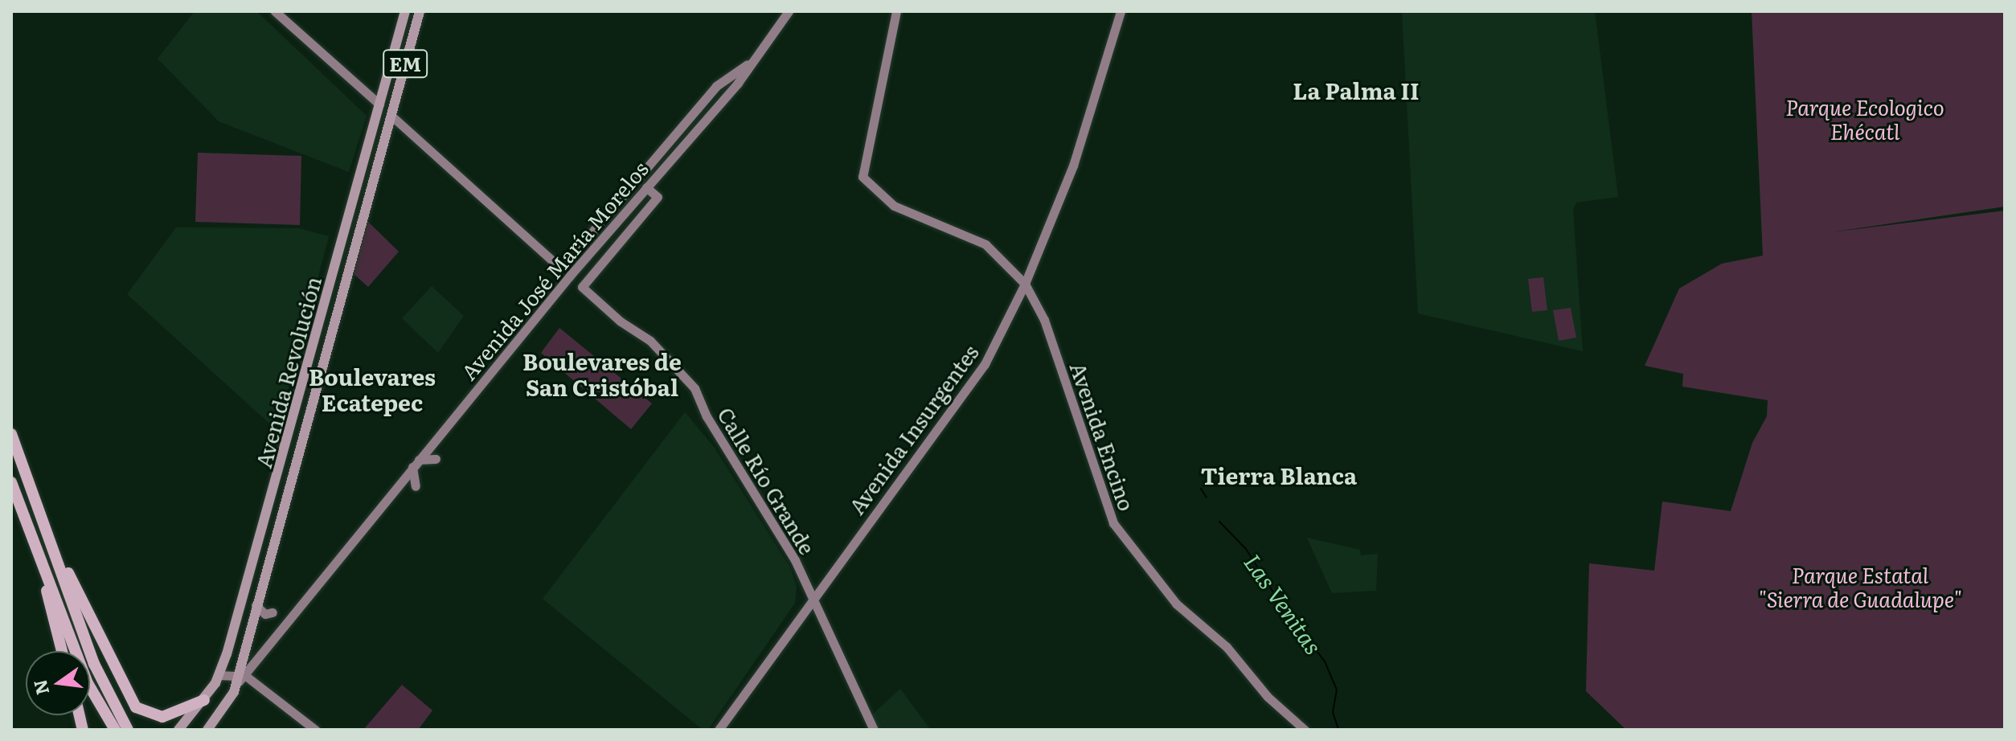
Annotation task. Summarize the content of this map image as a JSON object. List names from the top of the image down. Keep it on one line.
{"streets":{"main road":["EM","Avenida José María Morelos","Avenida Revolución","Avenida Insurgentes","Avenida Encino","Calle Río Grande"]},"crossings":[["Avenida José María Morelos","Avenida Revolución"],["Avenida José María Morelos","Calle Río Grande"],["Avenida Insurgentes","Avenida Encino"],["Avenida Insurgentes","Calle Río Grande"]],"districts":["La Palma II","Boulevares de San Cristóbal","Boulevares Ecatepec","Tierra Blanca"],"water":["Las Venitas"],"parks":["Parque Ecologico Ehécatl","Parque Estatal \"Sierra de Guadalupe\""],"north":"left"}
